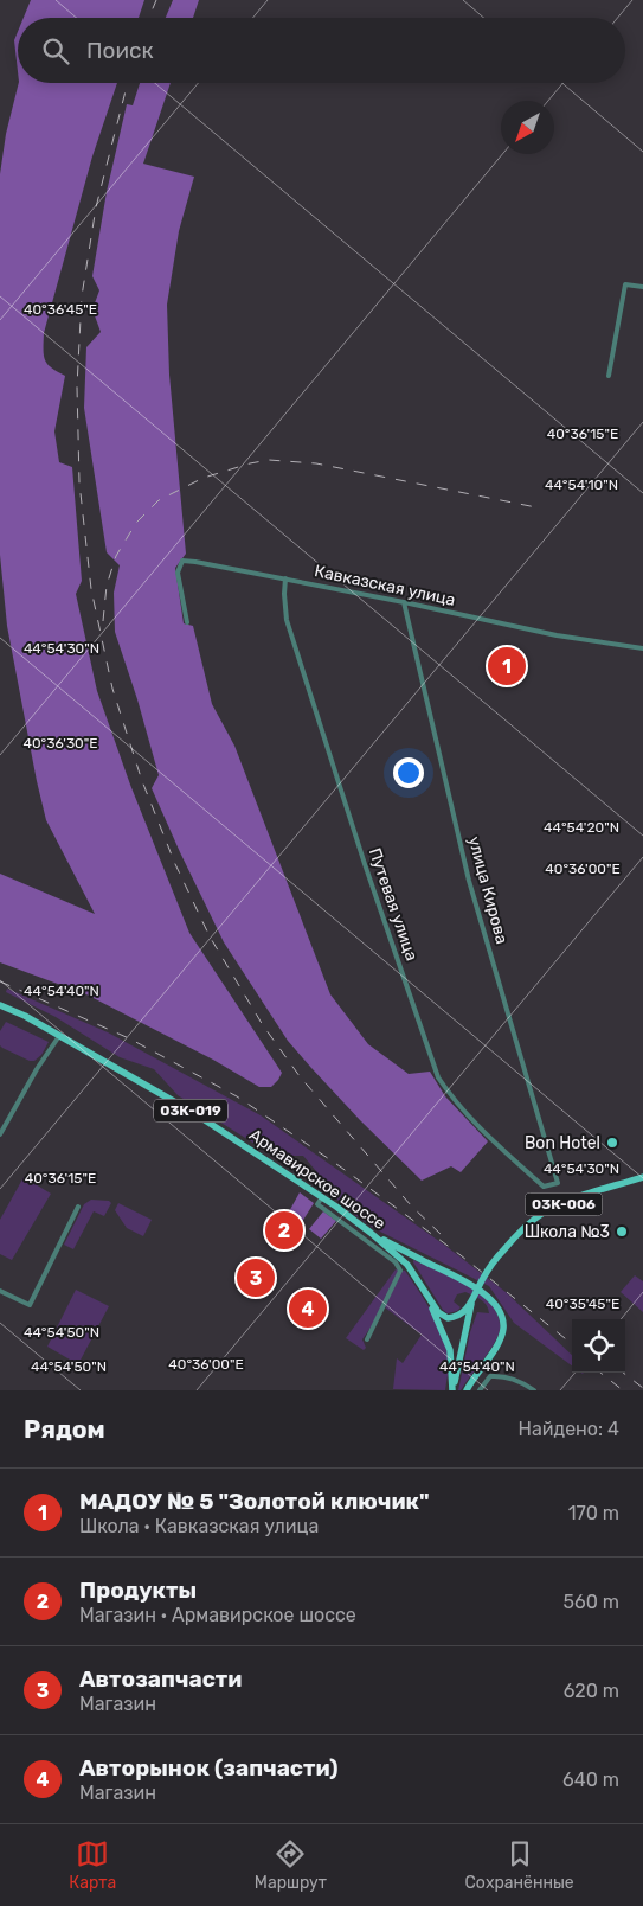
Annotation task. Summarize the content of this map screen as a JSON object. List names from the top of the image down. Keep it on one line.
{"streets":{"main road":["03К-019","Армавирское шоссе","03К-006"],"street":["Кавказская улица","улица Кирова","Путевая улица"]},"crossings":[["Кавказская улица","улица Кирова"],["Кавказская улица","Путевая улица"],["улица Кирова","Путевая улица"],["03К-019","Армавирское шоссе"],["03К-019","03К-006"]],"places":["Bon Hotel","Школа №3"],"north":"bottom left","page":{"search":"Поиск","pins":["1","2","3","4"],"heading":["Рядом","Найдено: 4"],"list":[{"mark":"1","name":"МАДОУ № 5 \"Золотой ключик\"","note":"Школа · Кавказская улица","value":"170 m"},{"mark":"2","name":"Продукты","note":"Магазин · Армавирское шоссе","value":"560 m"},{"mark":"3","name":"Автозапчасти","note":"Магазин","value":"620 m"},{"mark":"4","name":"Авторынок (запчасти)","note":"Магазин","value":"640 m"}],"nav":["Карта","Маршрут","Сохранённые"]},"coordinates":["40°36'45\"E","40°36'15\"E","44°54'10\"N","44°54'30\"N","40°36'30\"E","44°54'20\"N","40°36'00\"E","44°54'40\"N","40°35'45\"E","44°54'50\"N"]}
